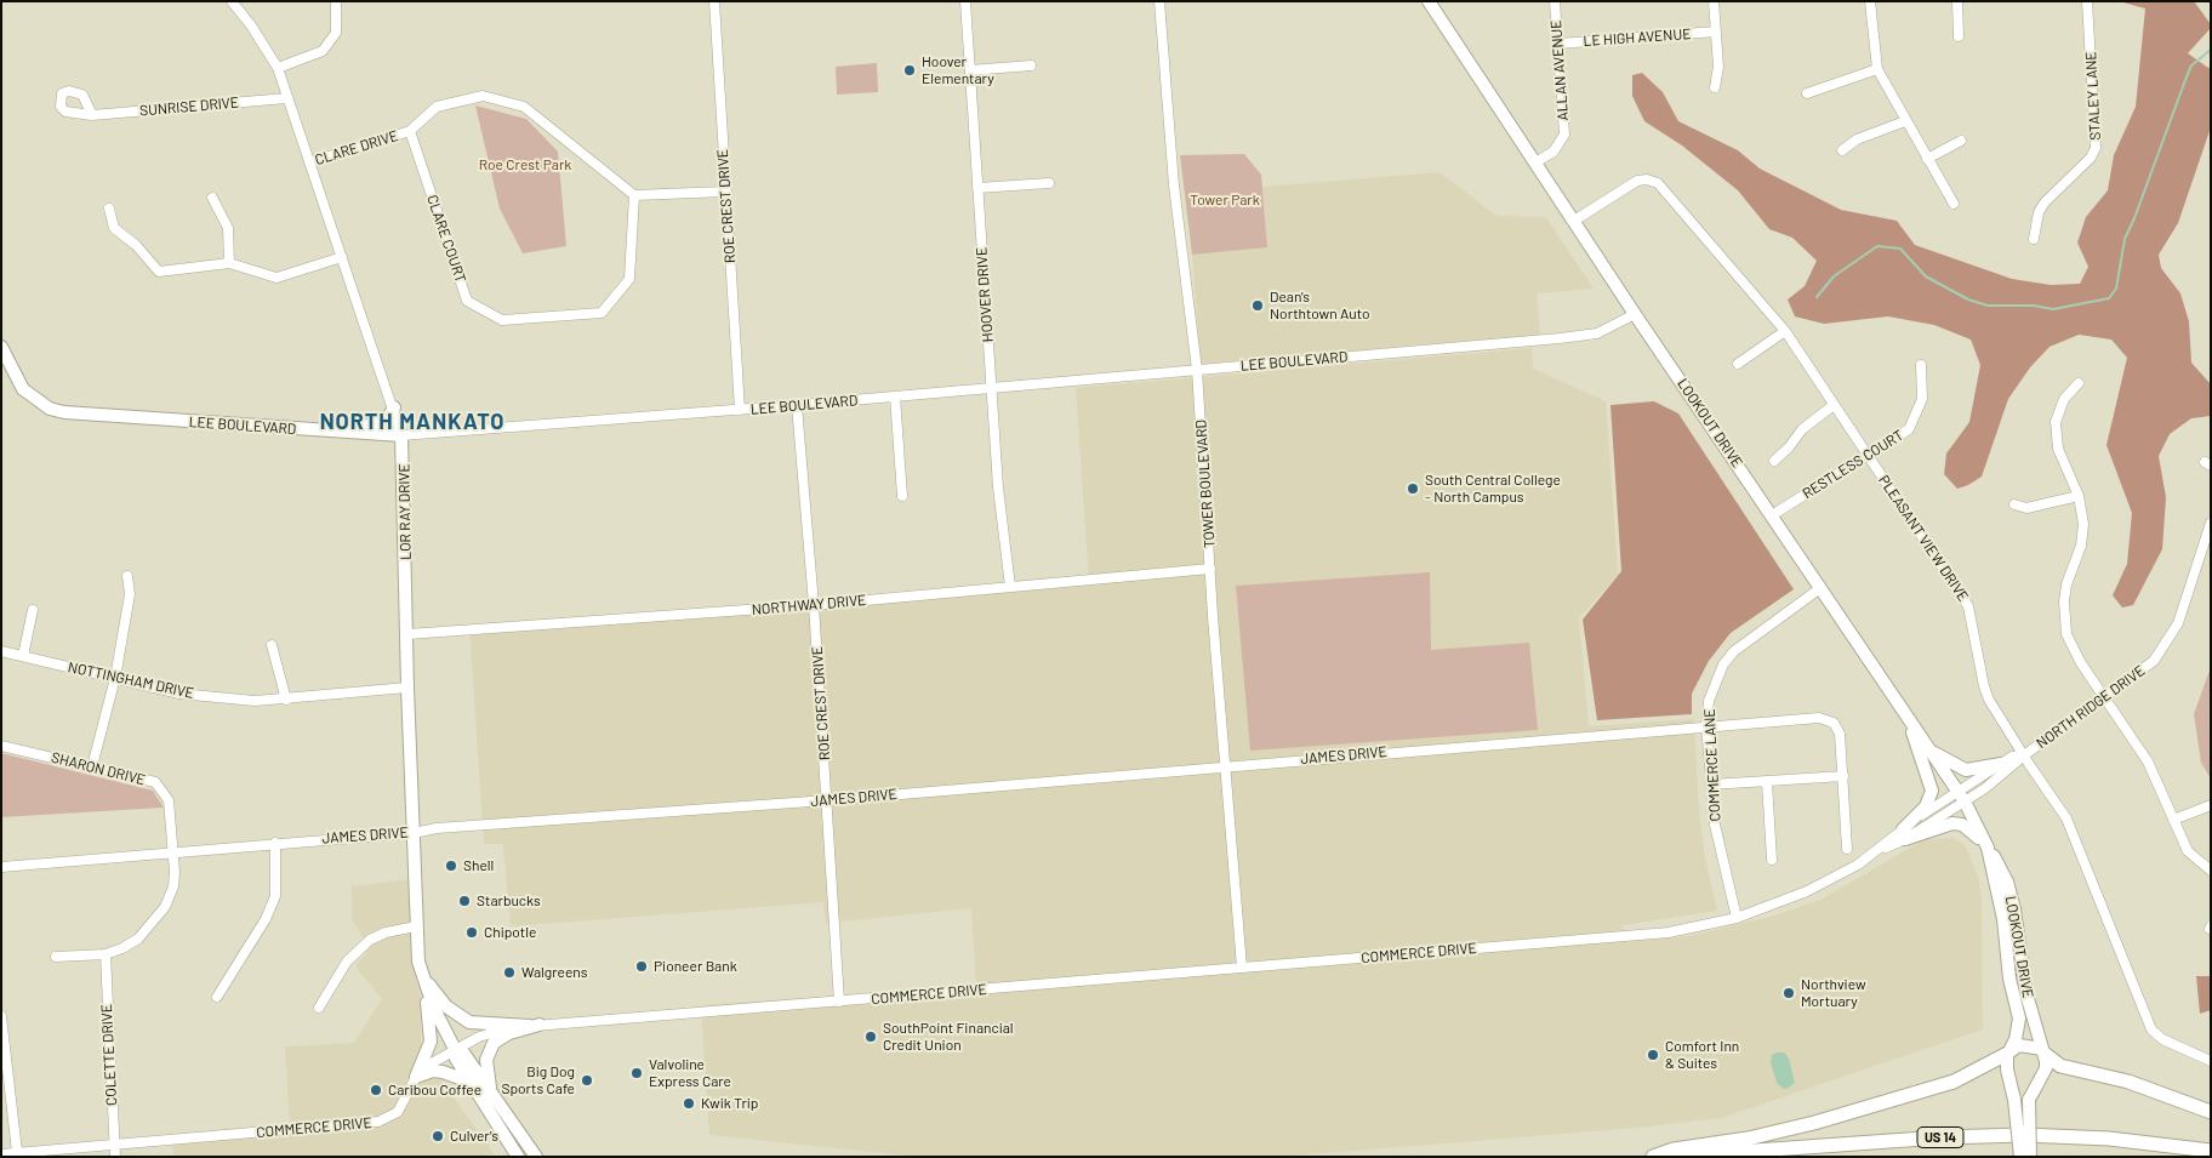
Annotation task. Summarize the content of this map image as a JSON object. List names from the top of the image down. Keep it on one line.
{"streets":{"highway":["US 14"],"main road":["LEE BOULEVARD","LOOKOUT DRIVE","LOR RAY DRIVE"],"street":["LE HIGH AVENUE","ALLAN AVENUE","STALEY LANE","SUNRISE DRIVE","CLARE DRIVE","ROE CREST DRIVE","CLARE COURT","HOOVER DRIVE","RESTLESS COURT","TOWER BOULEVARD","PLEASANT VIEW DRIVE","NORTHWAY DRIVE","NOTTINGHAM DRIVE","NORTH RIDGE DRIVE","JAMES DRIVE","COMMERCE LANE","SHARON DRIVE","COMMERCE DRIVE","COLETTE DRIVE"]},"crossings":[["LE HIGH AVENUE","ALLAN AVENUE"],["ALLAN AVENUE","LOOKOUT DRIVE"],["SUNRISE DRIVE","LOR RAY DRIVE"],["CLARE DRIVE","CLARE COURT"],["CLARE DRIVE","LOR RAY DRIVE"],["ROE CREST DRIVE","LEE BOULEVARD"],["ROE CREST DRIVE","NORTHWAY DRIVE"],["ROE CREST DRIVE","JAMES DRIVE"],["ROE CREST DRIVE","COMMERCE DRIVE"],["HOOVER DRIVE","LEE BOULEVARD"],["HOOVER DRIVE","NORTHWAY DRIVE"],["LEE BOULEVARD","LOOKOUT DRIVE"],["LEE BOULEVARD","TOWER BOULEVARD"],["LEE BOULEVARD","LOR RAY DRIVE"],["LOOKOUT DRIVE","RESTLESS COURT"],["LOOKOUT DRIVE","PLEASANT VIEW DRIVE"],["LOOKOUT DRIVE","NORTH RIDGE DRIVE"],["LOOKOUT DRIVE","COMMERCE LANE"],["LOOKOUT DRIVE","COMMERCE DRIVE"],["RESTLESS COURT","PLEASANT VIEW DRIVE"],["TOWER BOULEVARD","NORTHWAY DRIVE"],["TOWER BOULEVARD","JAMES DRIVE"],["TOWER BOULEVARD","COMMERCE DRIVE"],["LOR RAY DRIVE","NORTHWAY DRIVE"],["LOR RAY DRIVE","NOTTINGHAM DRIVE"],["LOR RAY DRIVE","JAMES DRIVE"],["LOR RAY DRIVE","COMMERCE DRIVE"],["PLEASANT VIEW DRIVE","NORTH RIDGE DRIVE"],["NORTH RIDGE DRIVE","COMMERCE DRIVE"],["JAMES DRIVE","COMMERCE LANE"],["JAMES DRIVE","SHARON DRIVE"],["COMMERCE LANE","COMMERCE DRIVE"],["SHARON DRIVE","COLETTE DRIVE"],["COMMERCE DRIVE","COLETTE DRIVE"]],"districts":["NORTH MANKATO"],"parks":["Roe Crest Park","Tower Park"],"places":["Hoover Elementary","Dean's Northtown Auto","South Central College - North Campus","Shell","Starbucks","Chipotle","Pioneer Bank","Walgreens","Northview Mortuary","SouthPoint Financial Credit Union","Comfort Inn & Suites","Valvoline Express Care","Big Dog Sports Cafe","Caribou Coffee","Kwik Trip","Culver's"]}
